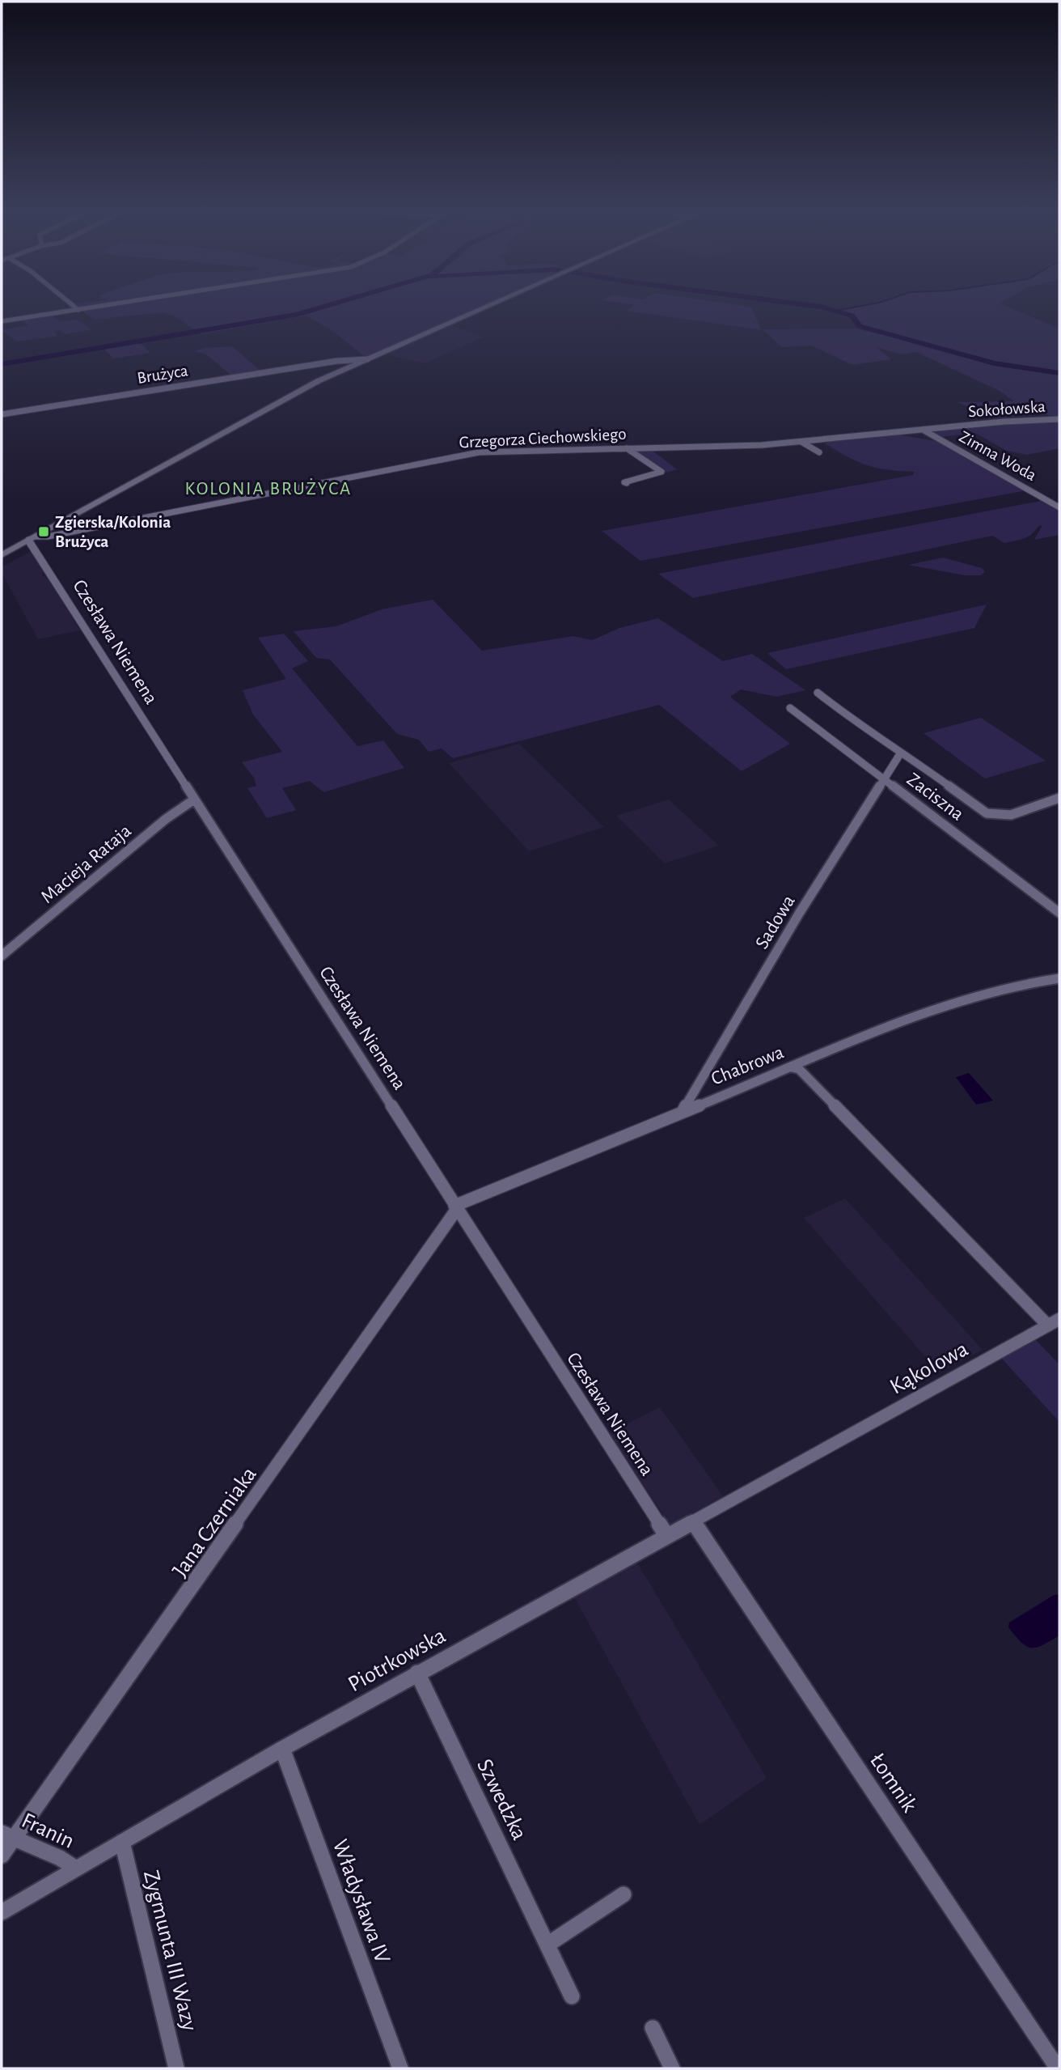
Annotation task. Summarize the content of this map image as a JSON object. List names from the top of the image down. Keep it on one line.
{"streets":{"street":["Brużyca","Sokołowska","Grzegorza Ciechowskiego","Zimna Woda","Czesława Niemena","Zaciszna","Macieja Rataja","Sadowa","Chabrowa","Kąkolowa","Jana Czerniaka","Piotrkowska","Łomnik","Szwedzka","Franin","Władysława IV","Zygmunta III Wazy"]},"crossings":[["Sokołowska","Grzegorza Ciechowskiego"],["Sokołowska","Zimna Woda"],["Grzegorza Ciechowskiego","Zimna Woda"],["Grzegorza Ciechowskiego","Czesława Niemena"],["Czesława Niemena","Macieja Rataja"],["Czesława Niemena","Chabrowa"],["Czesława Niemena","Jana Czerniaka"],["Czesława Niemena","Piotrkowska"],["Zaciszna","Sadowa"],["Sadowa","Chabrowa"],["Chabrowa","Jana Czerniaka"],["Kąkolowa","Piotrkowska"],["Jana Czerniaka","Franin"],["Piotrkowska","Łomnik"],["Piotrkowska","Szwedzka"],["Piotrkowska","Franin"],["Piotrkowska","Władysława IV"],["Piotrkowska","Zygmunta III Wazy"]],"districts":["KOLONIA BRUŻYCA"],"places":{"transit":["Zgierska/Kolonia Brużyca"]}}
